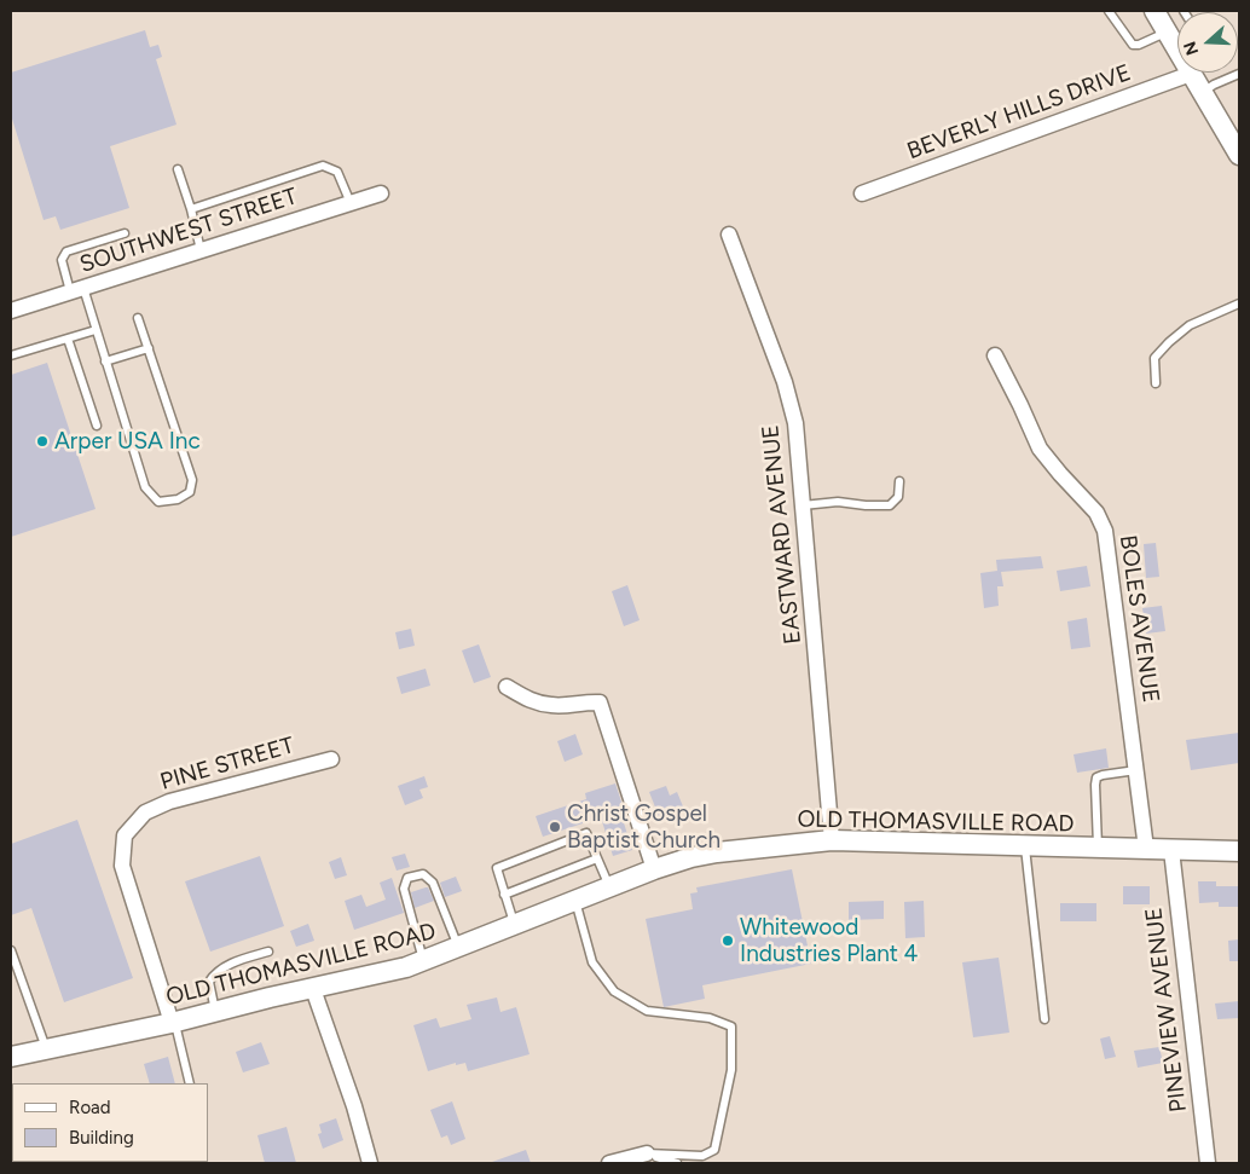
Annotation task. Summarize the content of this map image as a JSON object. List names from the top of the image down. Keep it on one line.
{"streets":{"street":["BEVERLY HILLS DRIVE","SOUTHWEST STREET","EASTWARD AVENUE","BOLES AVENUE","PINE STREET","OLD THOMASVILLE ROAD","PINEVIEW AVENUE"]},"crossings":[["EASTWARD AVENUE","OLD THOMASVILLE ROAD"],["BOLES AVENUE","OLD THOMASVILLE ROAD"],["PINE STREET","OLD THOMASVILLE ROAD"],["OLD THOMASVILLE ROAD","PINEVIEW AVENUE"]],"places":["Arper USA Inc","Christ Gospel Baptist Church","Whitewood Industries Plant 4"],"legend":["Road","Building"],"north":"left"}
